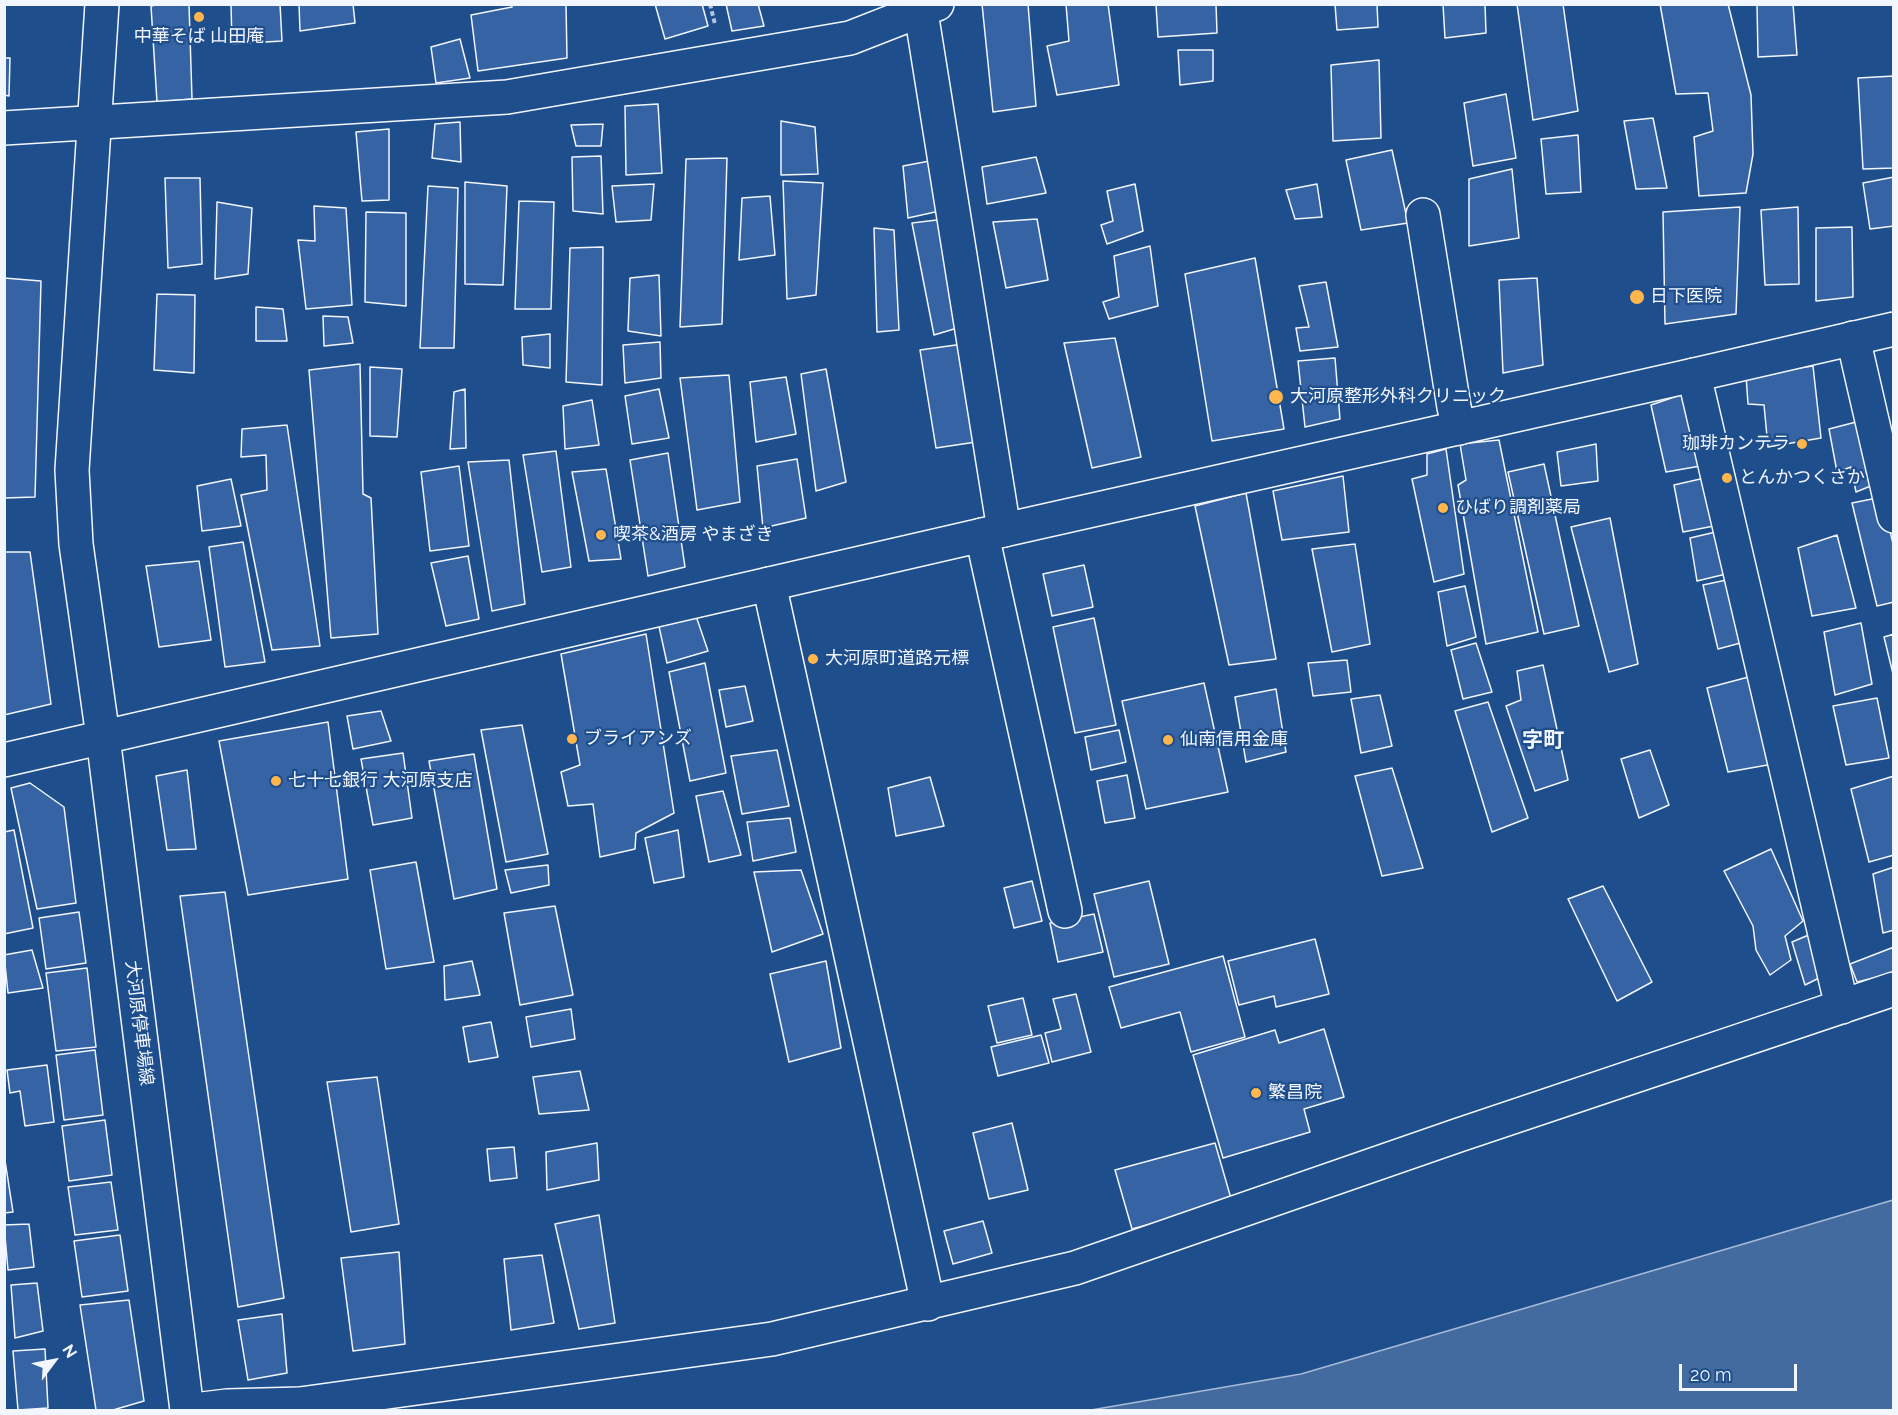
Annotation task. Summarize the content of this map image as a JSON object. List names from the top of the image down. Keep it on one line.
{"streets":{"street":["大河原停車場線"]},"districts":["字町"],"places":["中華そば 山田庵","日下医院","大河原整形外科クリニック","珈琲カンテラ","とんかつくさか","ひばり調剤薬局","喫茶&酒房 やまざき","大河原町道路元標","ブライアンズ","仙南信用金庫","七十七銀行 大河原支店","繁昌院"],"scale_bar":"20 m","north":"top right"}
